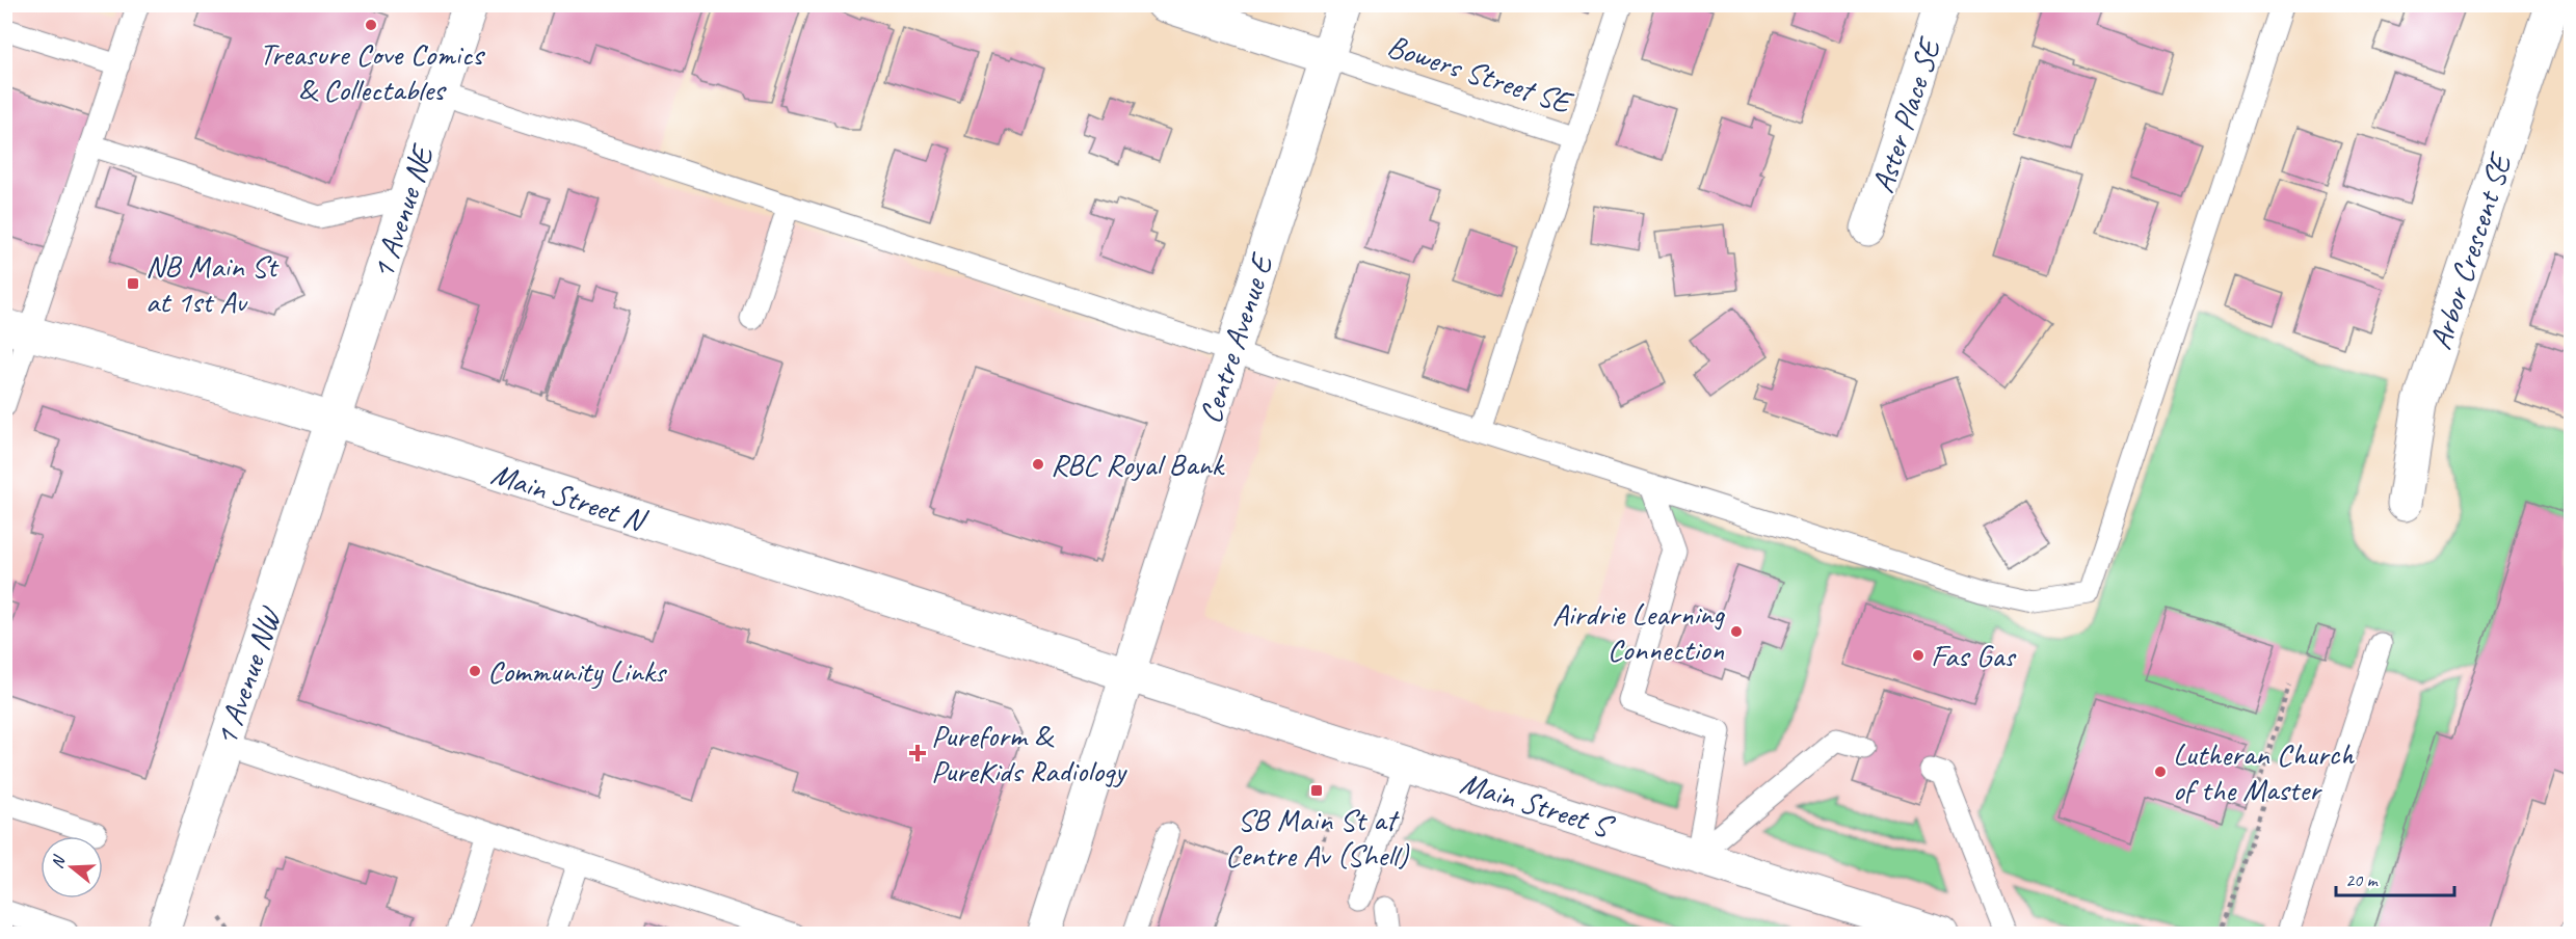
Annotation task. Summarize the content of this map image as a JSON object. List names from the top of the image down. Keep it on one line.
{"streets":{"street":["Aster Place SE","1 Avenue NE","Arbor Crescent SE","Centre Avenue E","Main Street N","1 Avenue NW","Main Street S"],"lane":["Bowers Street SE"]},"crossings":[["Bowers Street SE","Centre Avenue E"],["1 Avenue NE","Main Street N"],["1 Avenue NE","1 Avenue NW"],["Centre Avenue E","Main Street N"],["Centre Avenue E","Main Street S"],["Main Street N","1 Avenue NW"],["Main Street N","Main Street S"]],"places":{"other":["Treasure Cove Comics & Collectables","RBC Royal Bank","Airdrie Learning Connection","Fas Gas","Community Links","Lutheran Church of the Master"],"transit":["NB Main St at 1st Av","SB Main St at Centre Av (Shell)"],"health":["Pureform & PureKids Radiology"]},"scale_bar":"20 m","north":"left"}
